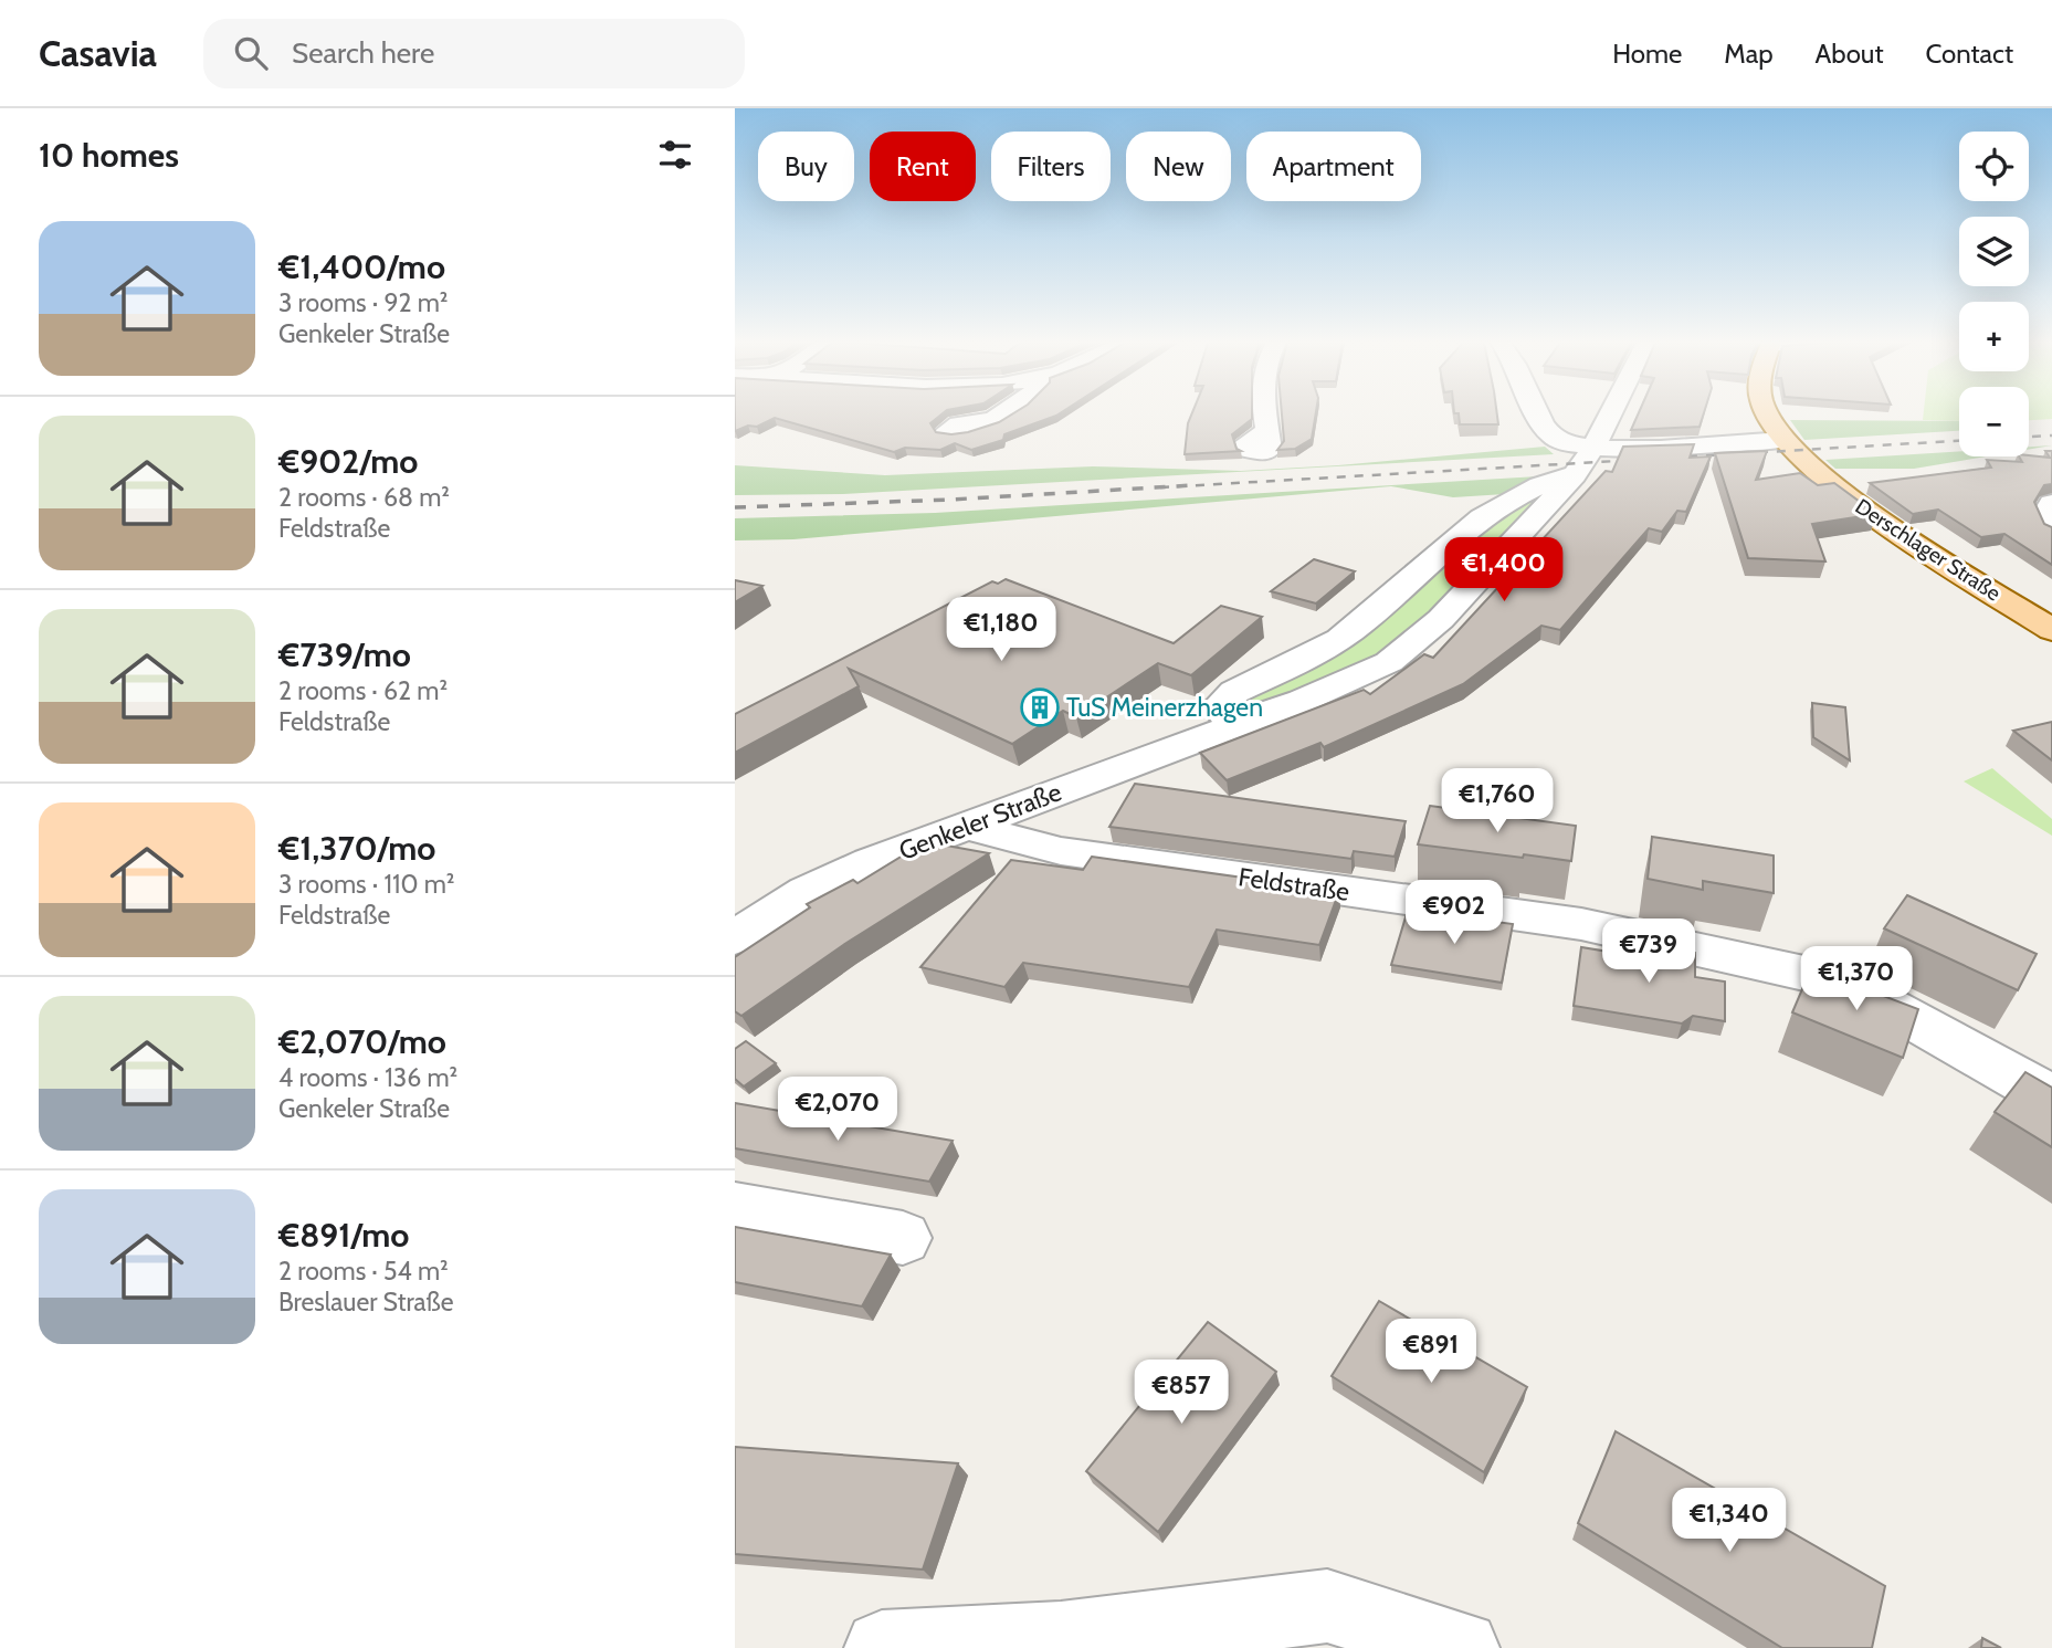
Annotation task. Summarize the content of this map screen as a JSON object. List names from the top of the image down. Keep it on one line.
{"streets":{"main road":["Derschlager Straße"],"street":["Genkeler Straße","Feldstraße"]},"crossings":[["Genkeler Straße","Feldstraße"]],"places":{"building":["TuS Meinerzhagen"]},"page":{"header":"Casavia","search":"Search here","nav":["Home","Map","About","Contact"],"heading":"10 homes","map_buttons":["+","−"],"chip":["Buy","Rent","Filters","New","Apartment"],"list":[{"name":"€1,400/mo","note":"3 rooms · 92 m² · Genkeler Straße"},{"name":"€902/mo","note":"2 rooms · 68 m² · Feldstraße"},{"name":"€739/mo","note":"2 rooms · 62 m² · Feldstraße"},{"name":"€1,370/mo","note":"3 rooms · 110 m² · Feldstraße"},{"name":"€2,070/mo","note":"4 rooms · 136 m² · Genkeler Straße"},{"name":"€891/mo","note":"2 rooms · 54 m² · Breslauer Straße"}],"price":["€1,400","€1,180","€1,760","€902","€739","€1,370","€2,070","€891","€857","€1,340"]}}
